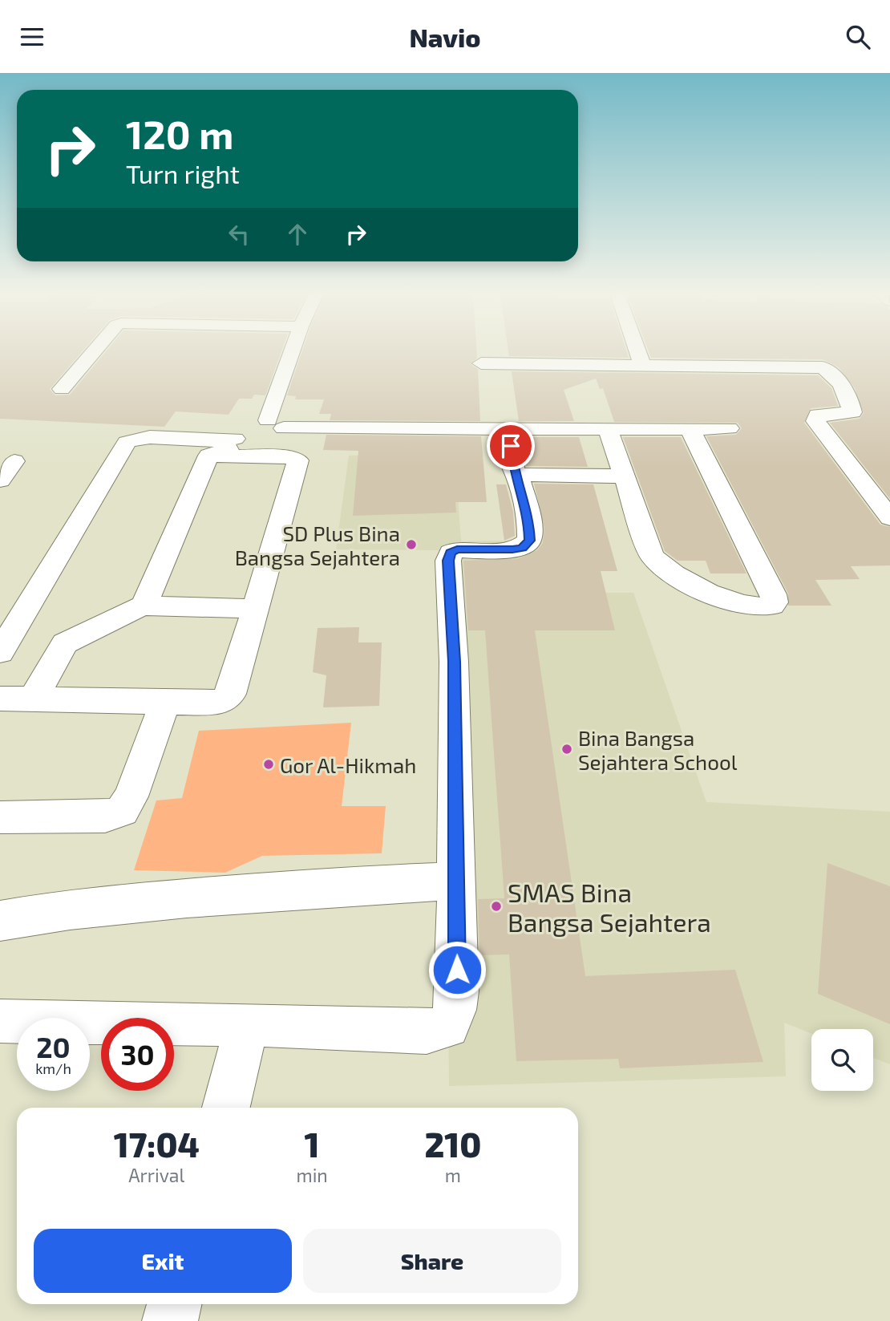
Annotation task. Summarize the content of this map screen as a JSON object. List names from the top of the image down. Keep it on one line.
{"places":["SD Plus Bina Bangsa Sejahtera","Bina Bangsa Sejahtera School","Gor Al-Hikmah","SMAS Bina Bangsa Sejahtera"],"page":{"header":"Navio","turn":["120 m","Turn right"],"speed":"20 km/h","limit":"30","eta":["17:04","Arrival","1","min","210","m"],"buttons":["Exit","Share"]}}
